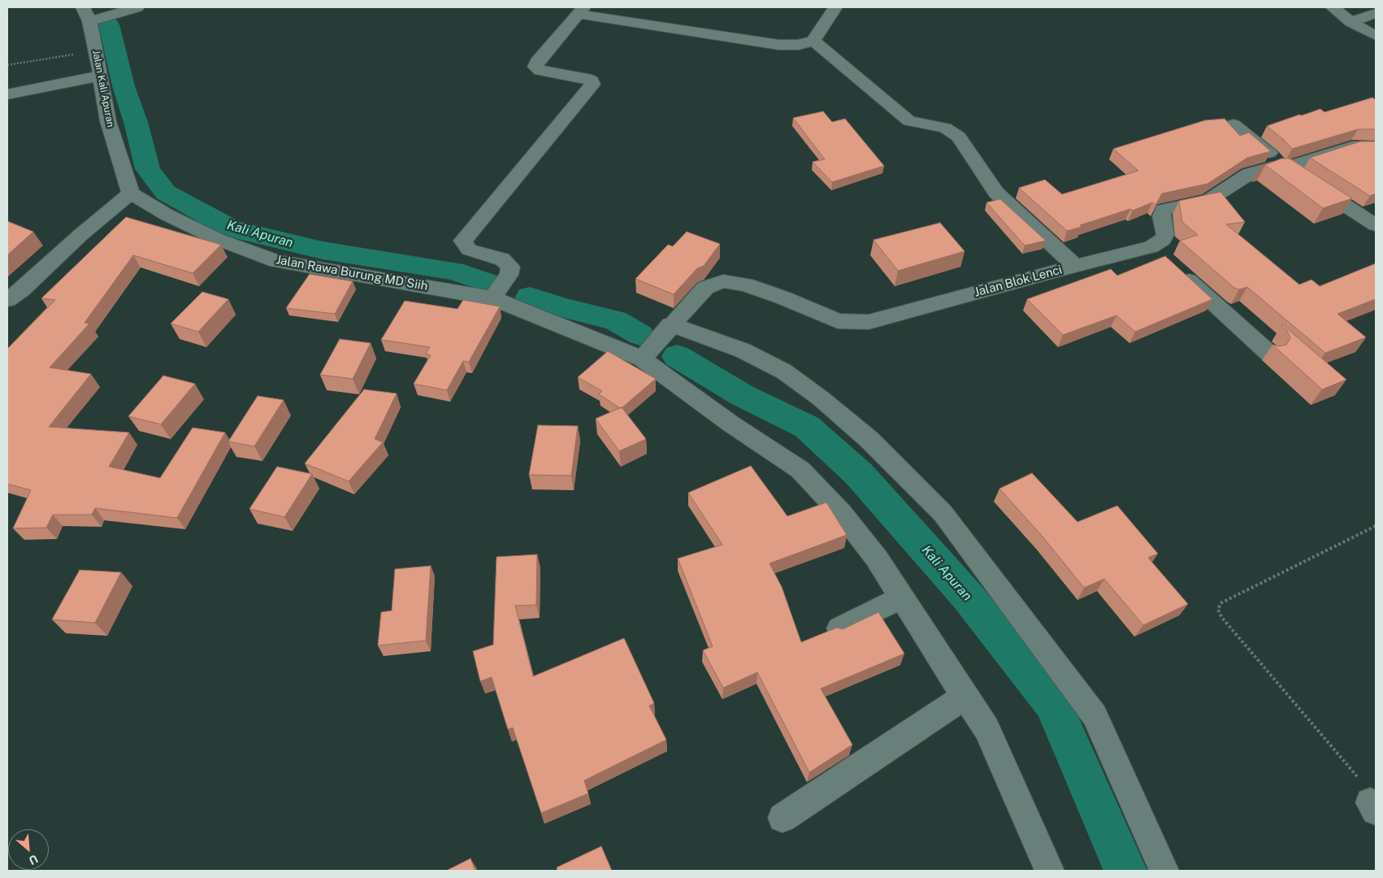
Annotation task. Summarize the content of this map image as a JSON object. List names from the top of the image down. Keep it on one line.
{"streets":{"street":["Jalan Kali Apuran","Jalan Rawa Burung MD Siih","Jalan Blok Lenci"]},"crossings":[["Jalan Kali Apuran","Jalan Rawa Burung MD Siih"],["Jalan Rawa Burung MD Siih","Jalan Blok Lenci"]],"water":["Kali Apuran"],"north":"bottom right"}
